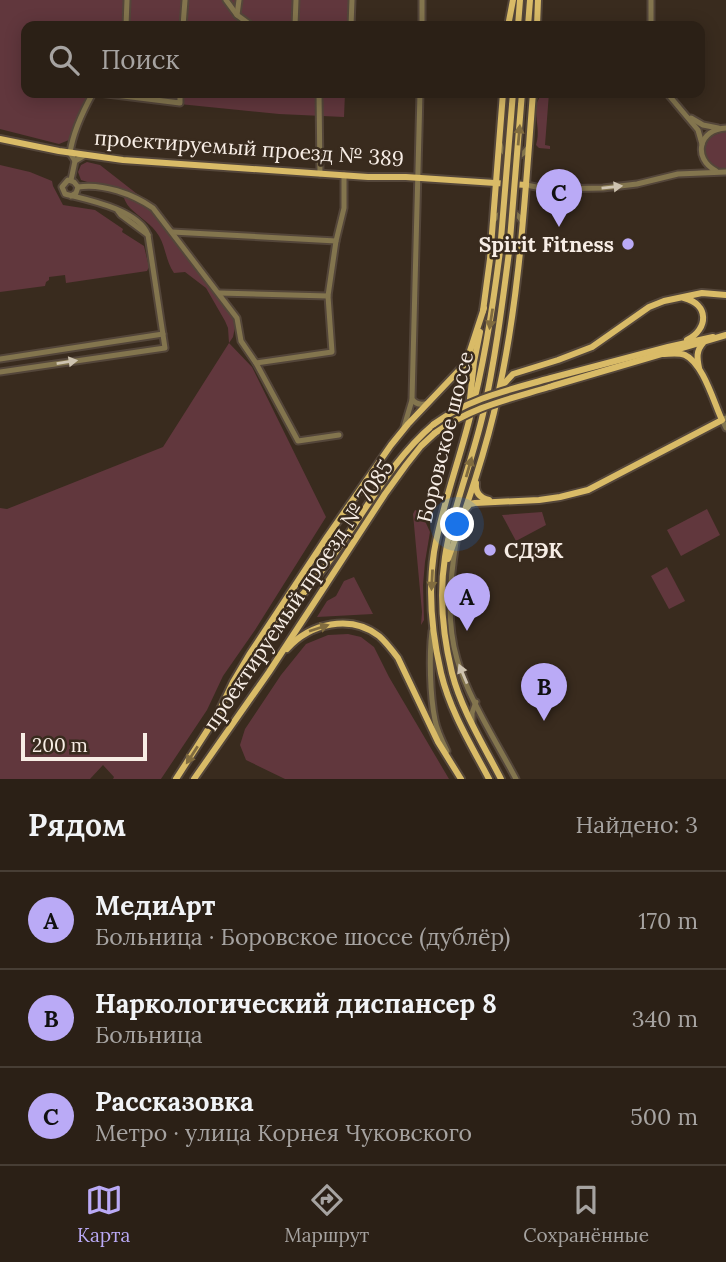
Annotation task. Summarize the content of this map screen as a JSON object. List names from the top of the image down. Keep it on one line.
{"streets":{"main road":["проектируемый проезд № 389","Боровское шоссе","проектируемый проезд № 7085"]},"places":["Spirit Fitness","СДЭК"],"scale_bar":"200 m","page":{"search":"Поиск","pins":["C","A","B"],"scale":"200 m","heading":["Рядом","Найдено: 3"],"list":[{"mark":"A","name":"МедиАрт","note":"Больница · Боровское шоссе (дублёр)","value":"170 m"},{"mark":"B","name":"Наркологический диспансер 8","note":"Больница","value":"340 m"},{"mark":"C","name":"Рассказовка","note":"Метро · улица Корнея Чуковского","value":"500 m"}],"nav":["Карта","Маршрут","Сохранённые"]}}
